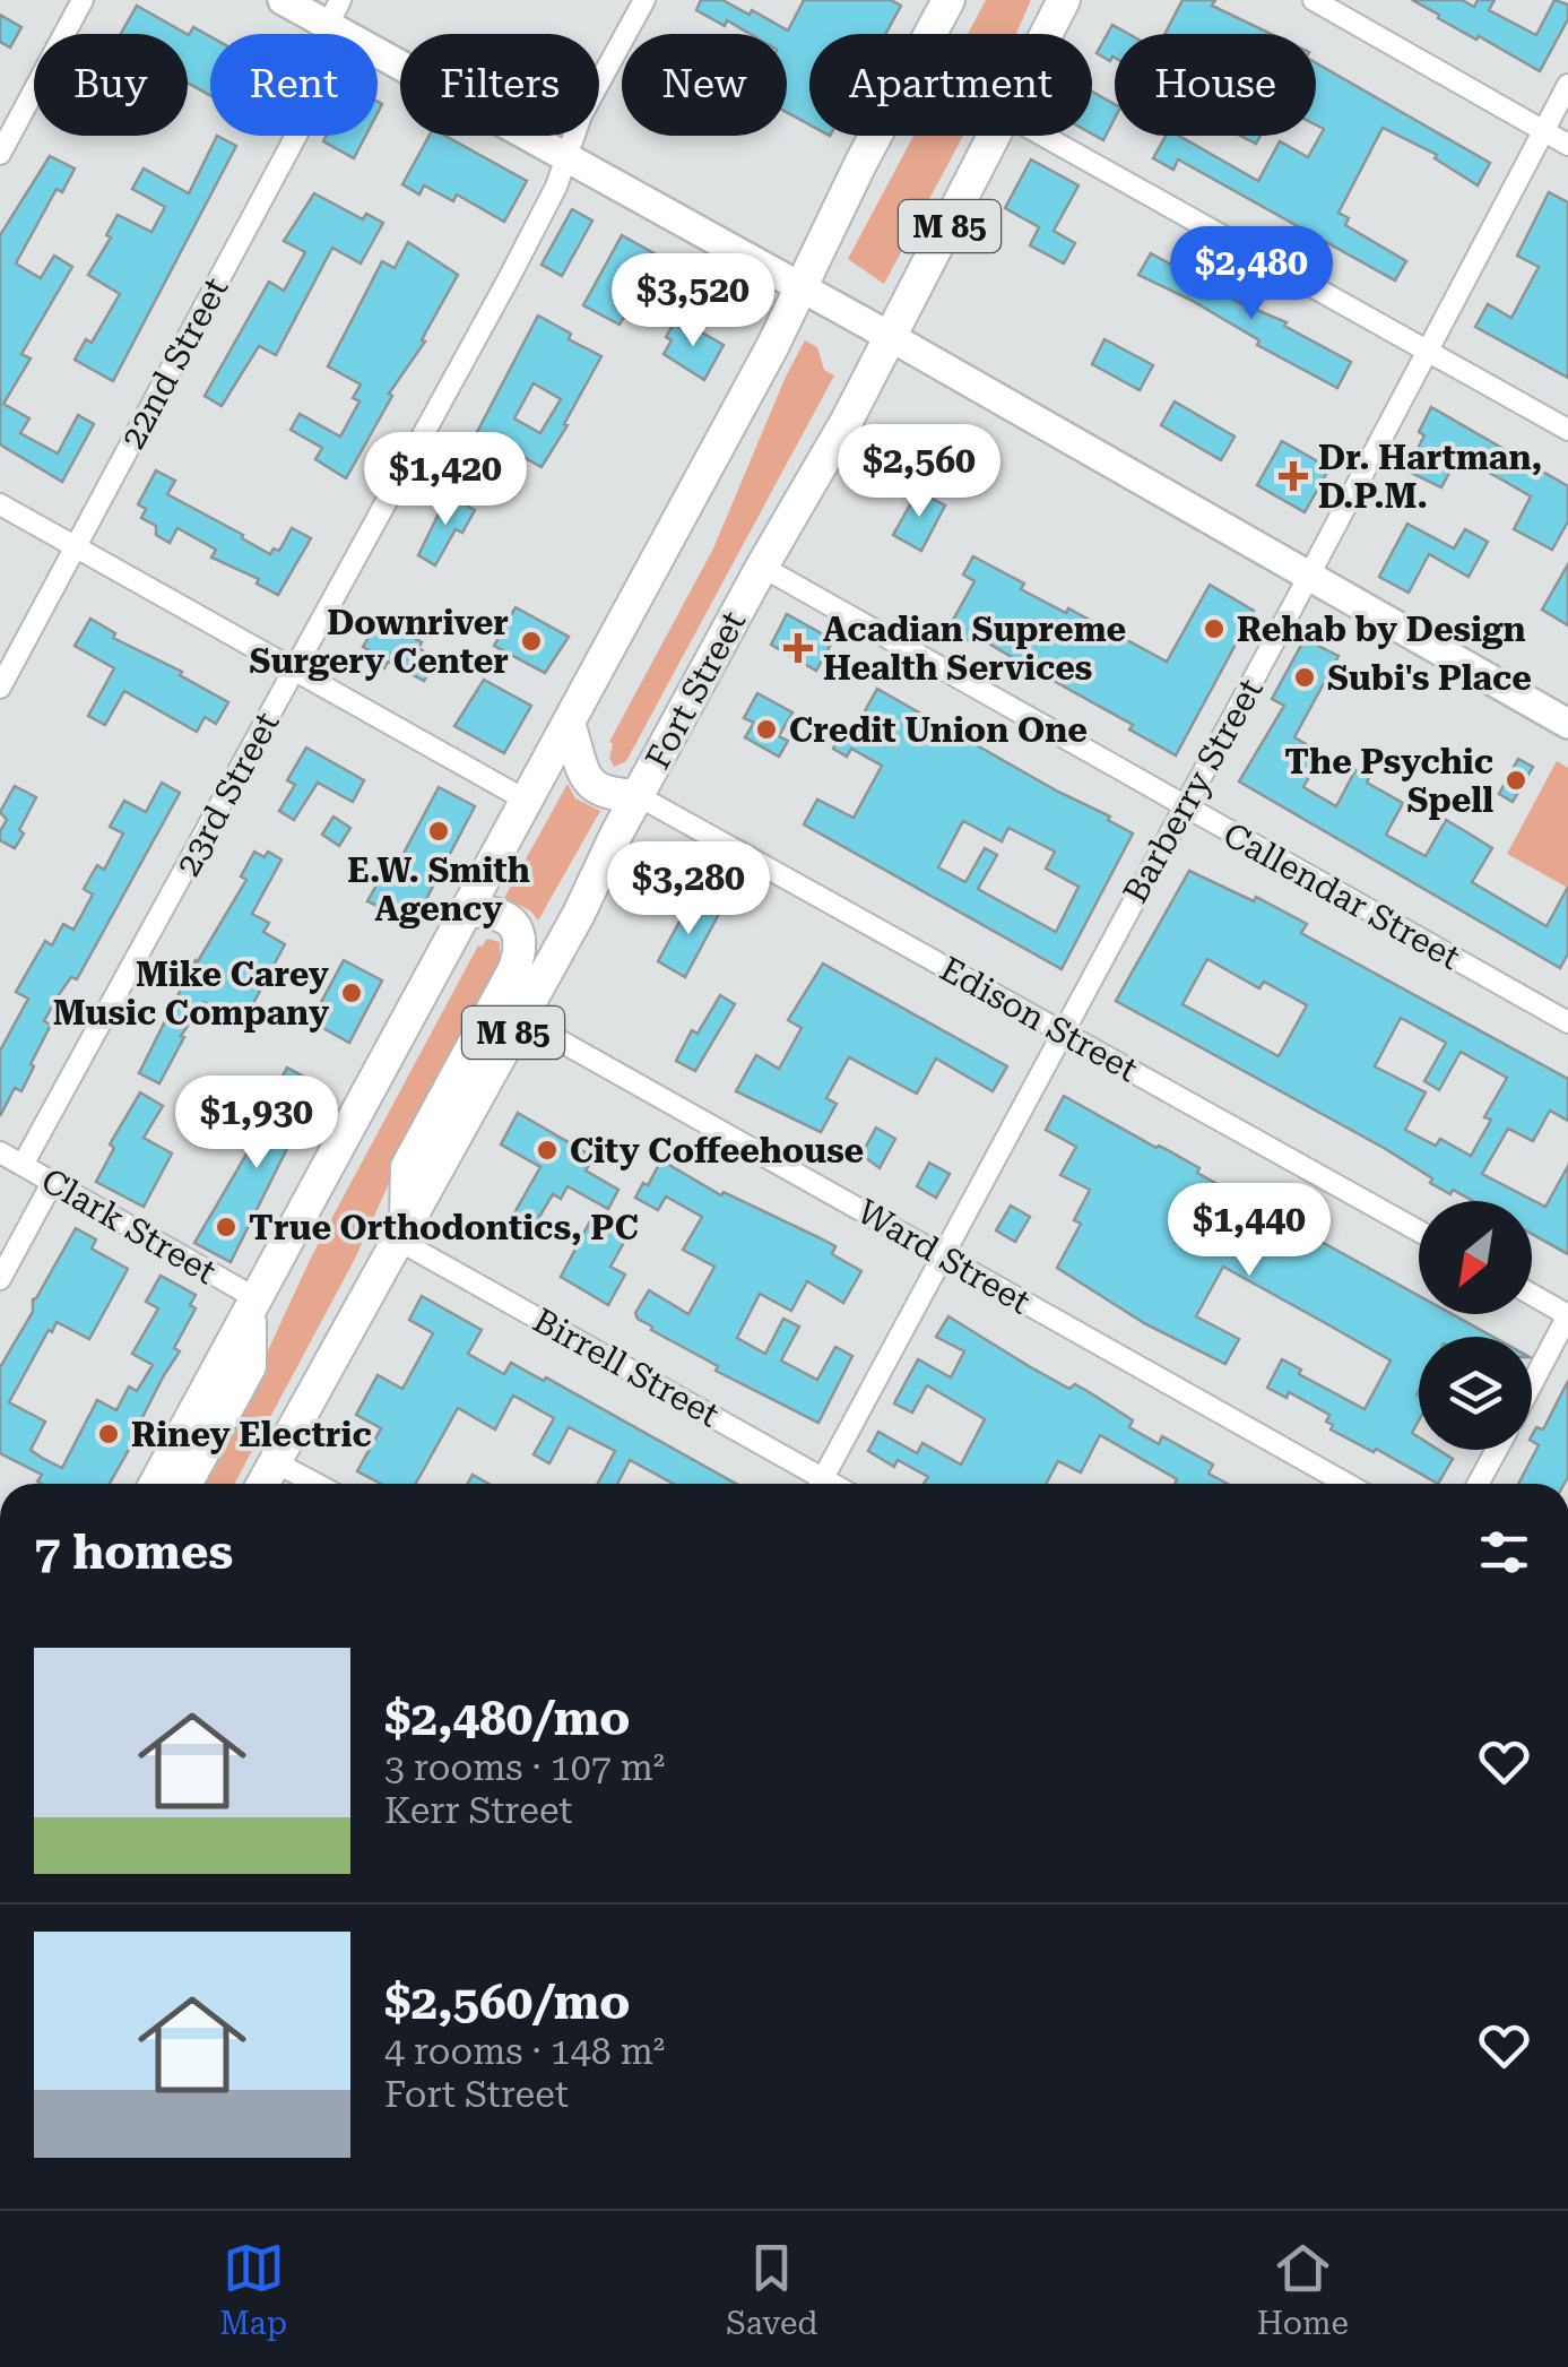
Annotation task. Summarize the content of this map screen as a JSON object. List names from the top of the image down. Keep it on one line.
{"streets":{"main road":["M 85","Fort Street"],"street":["22nd Street","Barberry Street","23rd Street","Callendar Street","Edison Street","Clark Street","Ward Street","Birrell Street"]},"crossings":[["M 85","Clark Street"],["Fort Street","Callendar Street"],["Fort Street","Edison Street"],["Fort Street","Ward Street"],["Fort Street","Birrell Street"],["Barberry Street","Callendar Street"],["Barberry Street","Edison Street"],["Barberry Street","Ward Street"],["23rd Street","Clark Street"]],"places":{"health":["Dr. Hartman, D.P.M.","Acadian Supreme Health Services"],"other":["Rehab by Design","Downriver Surgery Center","Subi's Place","Credit Union One","The Psychic Spell","E.W. Smith Agency","Mike Carey Music Company","City Coffeehouse","True Orthodontics, PC","Riney Electric"]},"north":"bottom left","page":{"chip":["Buy","Rent","Filters","New","Apartment","House"],"price":["$2,480","$3,520","$2,560","$1,420","$3,280","$1,930","$1,440"],"heading":"7 homes","list":[{"name":"$2,480/mo","note":"3 rooms · 107 m² · Kerr Street"},{"name":"$2,560/mo","note":"4 rooms · 148 m² · Fort Street"}],"tabs":["Map","Saved","Home"]}}
